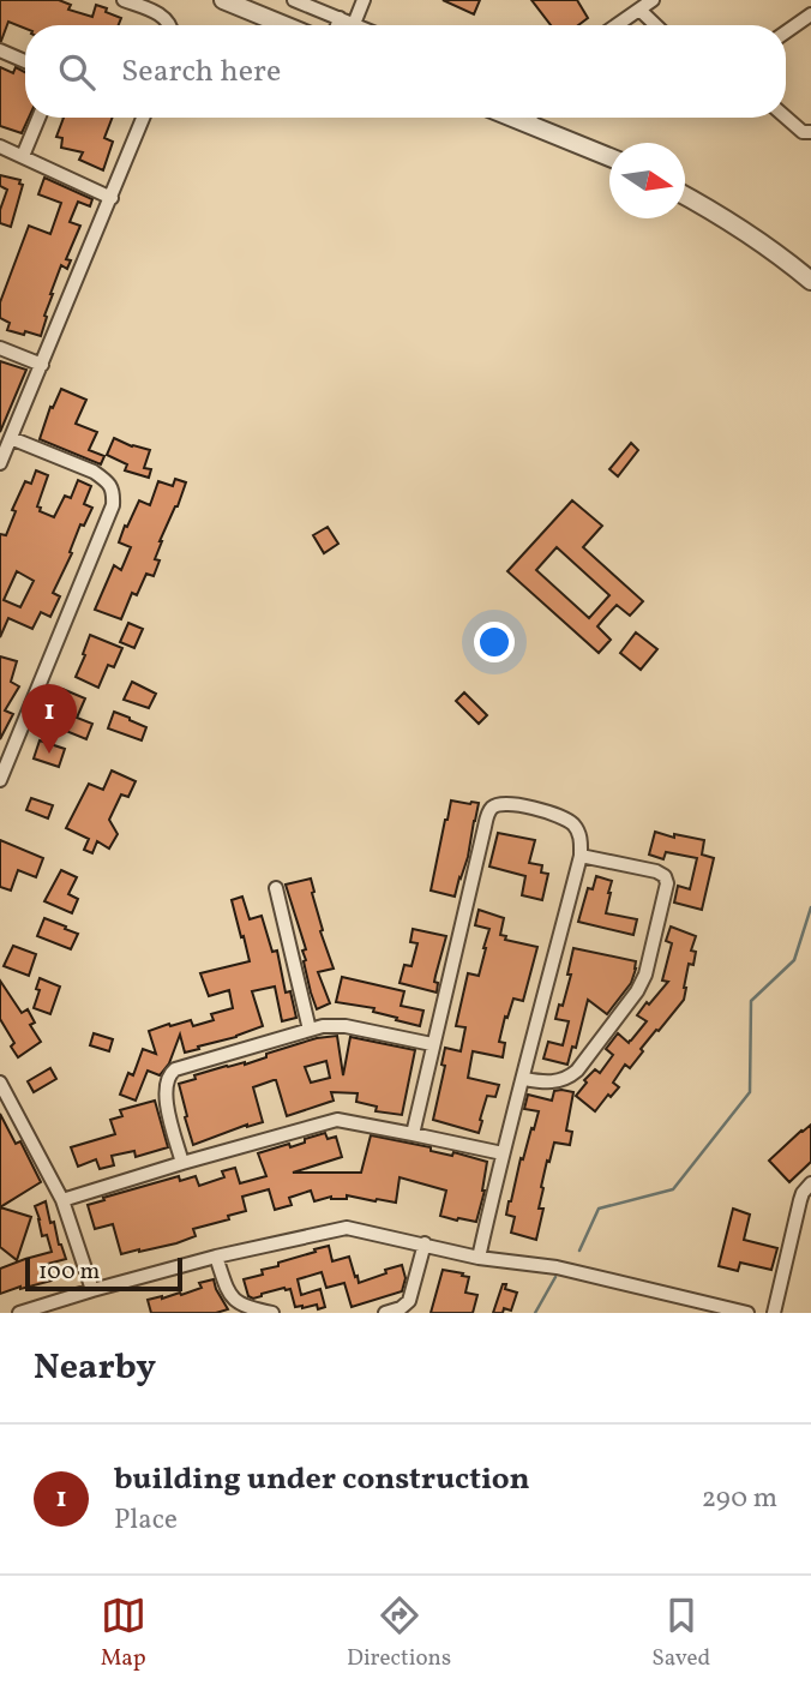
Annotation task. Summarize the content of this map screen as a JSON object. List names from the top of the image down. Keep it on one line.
{"scale_bar":"100 m","north":"right","page":{"search":"Search here","pins":"1","scale":"100 m","heading":"Nearby","list":[{"mark":"1","name":"building under construction","note":"Place","value":"290 m"}],"nav":["Map","Directions","Saved"]}}
